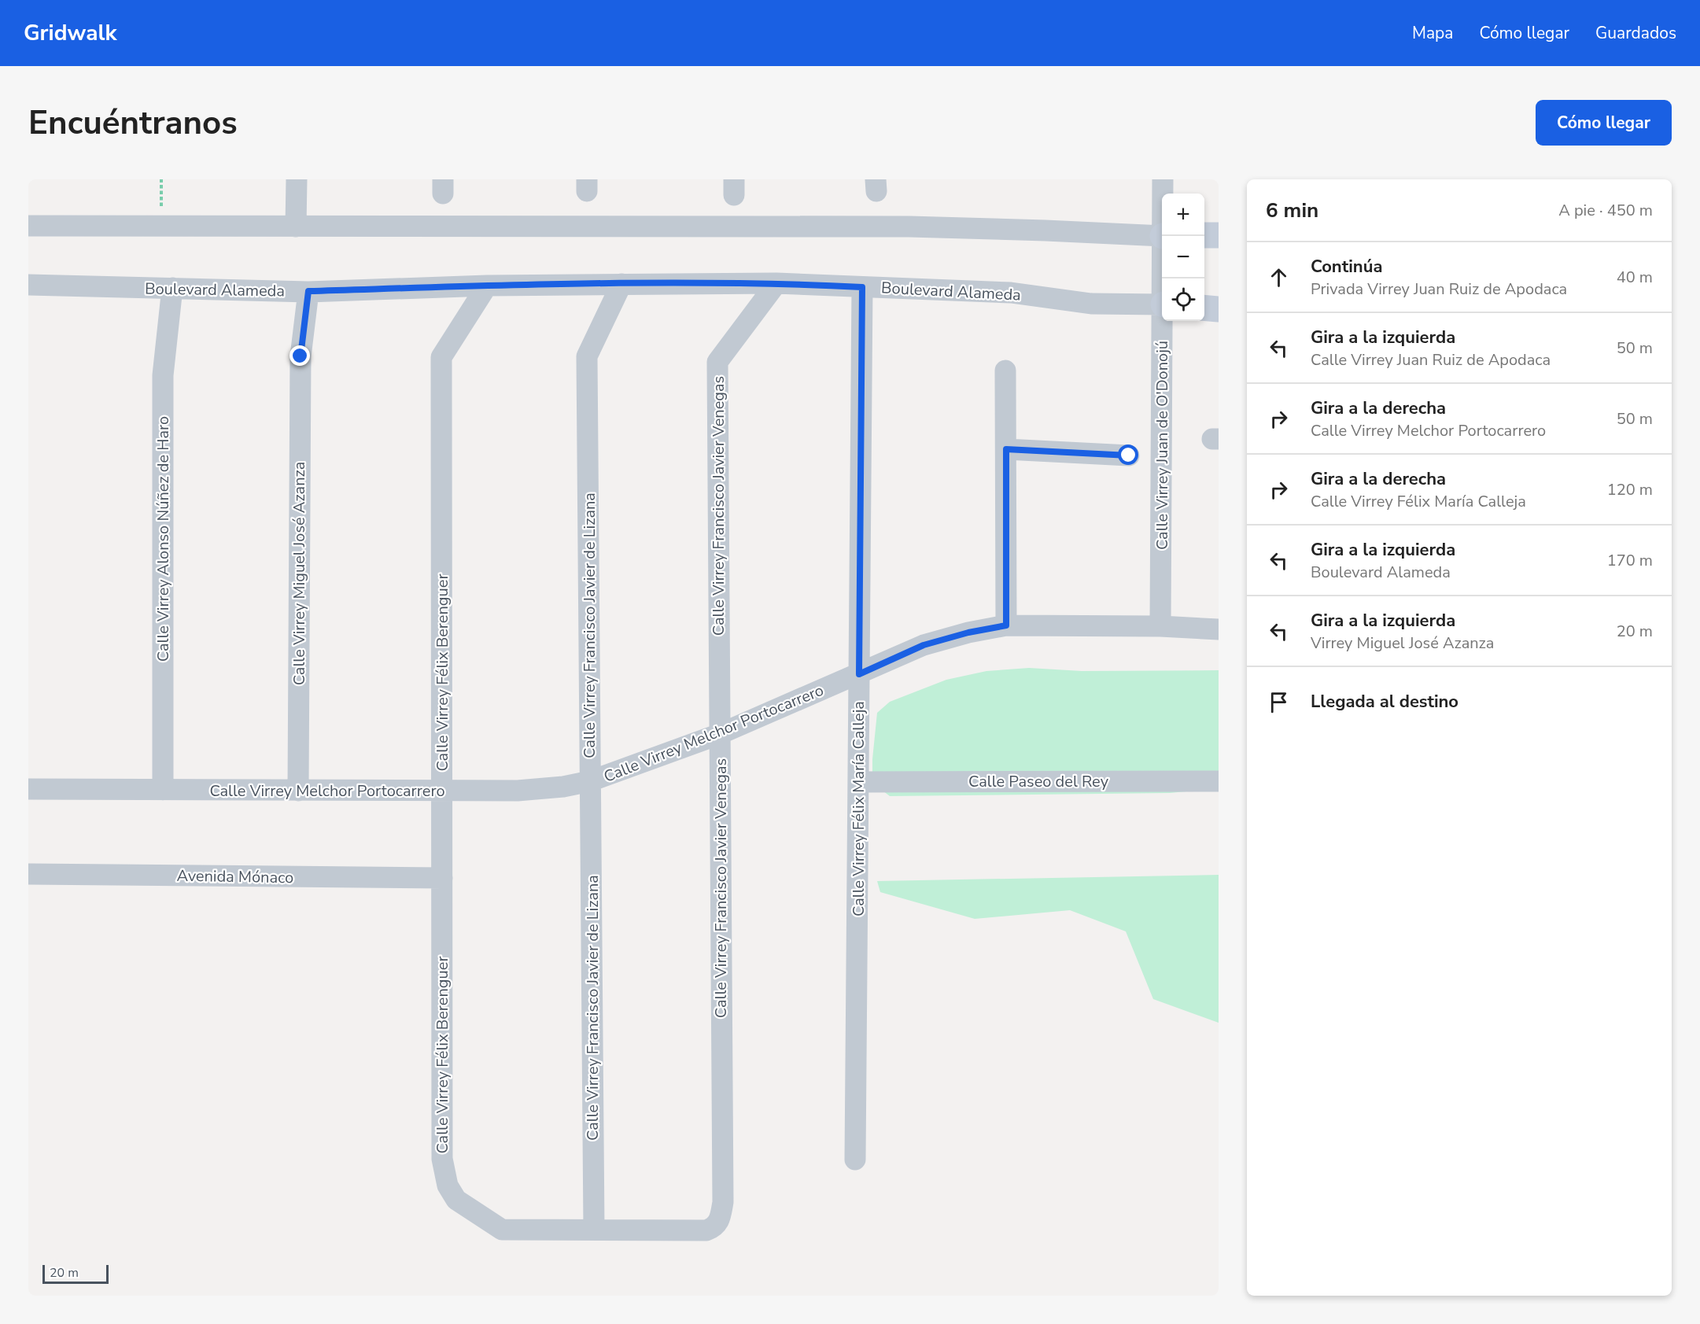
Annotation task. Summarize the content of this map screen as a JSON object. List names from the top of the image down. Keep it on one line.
{"streets":{"street":["Boulevard Alameda","Calle Virrey Juan de O'Donojú","Calle Virrey Francisco Javier Venegas","Calle Virrey Alonso Núñez de Haro","Calle Virrey Miguel José Azanza","Calle Virrey Francisco Javier de Lizana","Calle Virrey Félix Berenguer","Calle Virrey Melchor Portocarrero","Calle Paseo del Rey","Calle Virrey Félix María Calleja","Avenida Mónaco"]},"crossings":[["Boulevard Alameda","Calle Virrey Francisco Javier Venegas"],["Boulevard Alameda","Calle Virrey Alonso Núñez de Haro"],["Boulevard Alameda","Calle Virrey Miguel José Azanza"],["Boulevard Alameda","Calle Virrey Francisco Javier de Lizana"],["Boulevard Alameda","Calle Virrey Félix Berenguer"],["Boulevard Alameda","Calle Virrey Félix María Calleja"],["Calle Virrey Juan de O'Donojú","Calle Virrey Melchor Portocarrero"],["Calle Virrey Francisco Javier Venegas","Calle Virrey Francisco Javier de Lizana"],["Calle Virrey Francisco Javier Venegas","Calle Virrey Félix Berenguer"],["Calle Virrey Francisco Javier Venegas","Calle Virrey Melchor Portocarrero"],["Calle Virrey Alonso Núñez de Haro","Calle Virrey Melchor Portocarrero"],["Calle Virrey Miguel José Azanza","Calle Virrey Melchor Portocarrero"],["Calle Virrey Francisco Javier de Lizana","Calle Virrey Melchor Portocarrero"],["Calle Virrey Félix Berenguer","Calle Virrey Melchor Portocarrero"],["Calle Virrey Félix Berenguer","Avenida Mónaco"],["Calle Virrey Melchor Portocarrero","Calle Virrey Félix María Calleja"],["Calle Paseo del Rey","Calle Virrey Félix María Calleja"]],"scale_bar":"20 m","page":{"header":"Gridwalk","nav":["Mapa","Cómo llegar","Guardados"],"buttons":"Cómo llegar","title":"Encuéntranos","heading":["6 min","A pie · 450 m"],"map_buttons":["+","−"],"list":[["Continúa","Privada Virrey Juan Ruiz de Apodaca","40 m"],["Gira a la izquierda","Calle Virrey Juan Ruiz de Apodaca","50 m"],["Gira a la derecha","Calle Virrey Melchor Portocarrero","50 m"],["Gira a la derecha","Calle Virrey Félix María Calleja","120 m"],["Gira a la izquierda","Boulevard Alameda","170 m"],["Gira a la izquierda","Virrey Miguel José Azanza","20 m"],"Llegada al destino"],"scale":"20 m"}}
